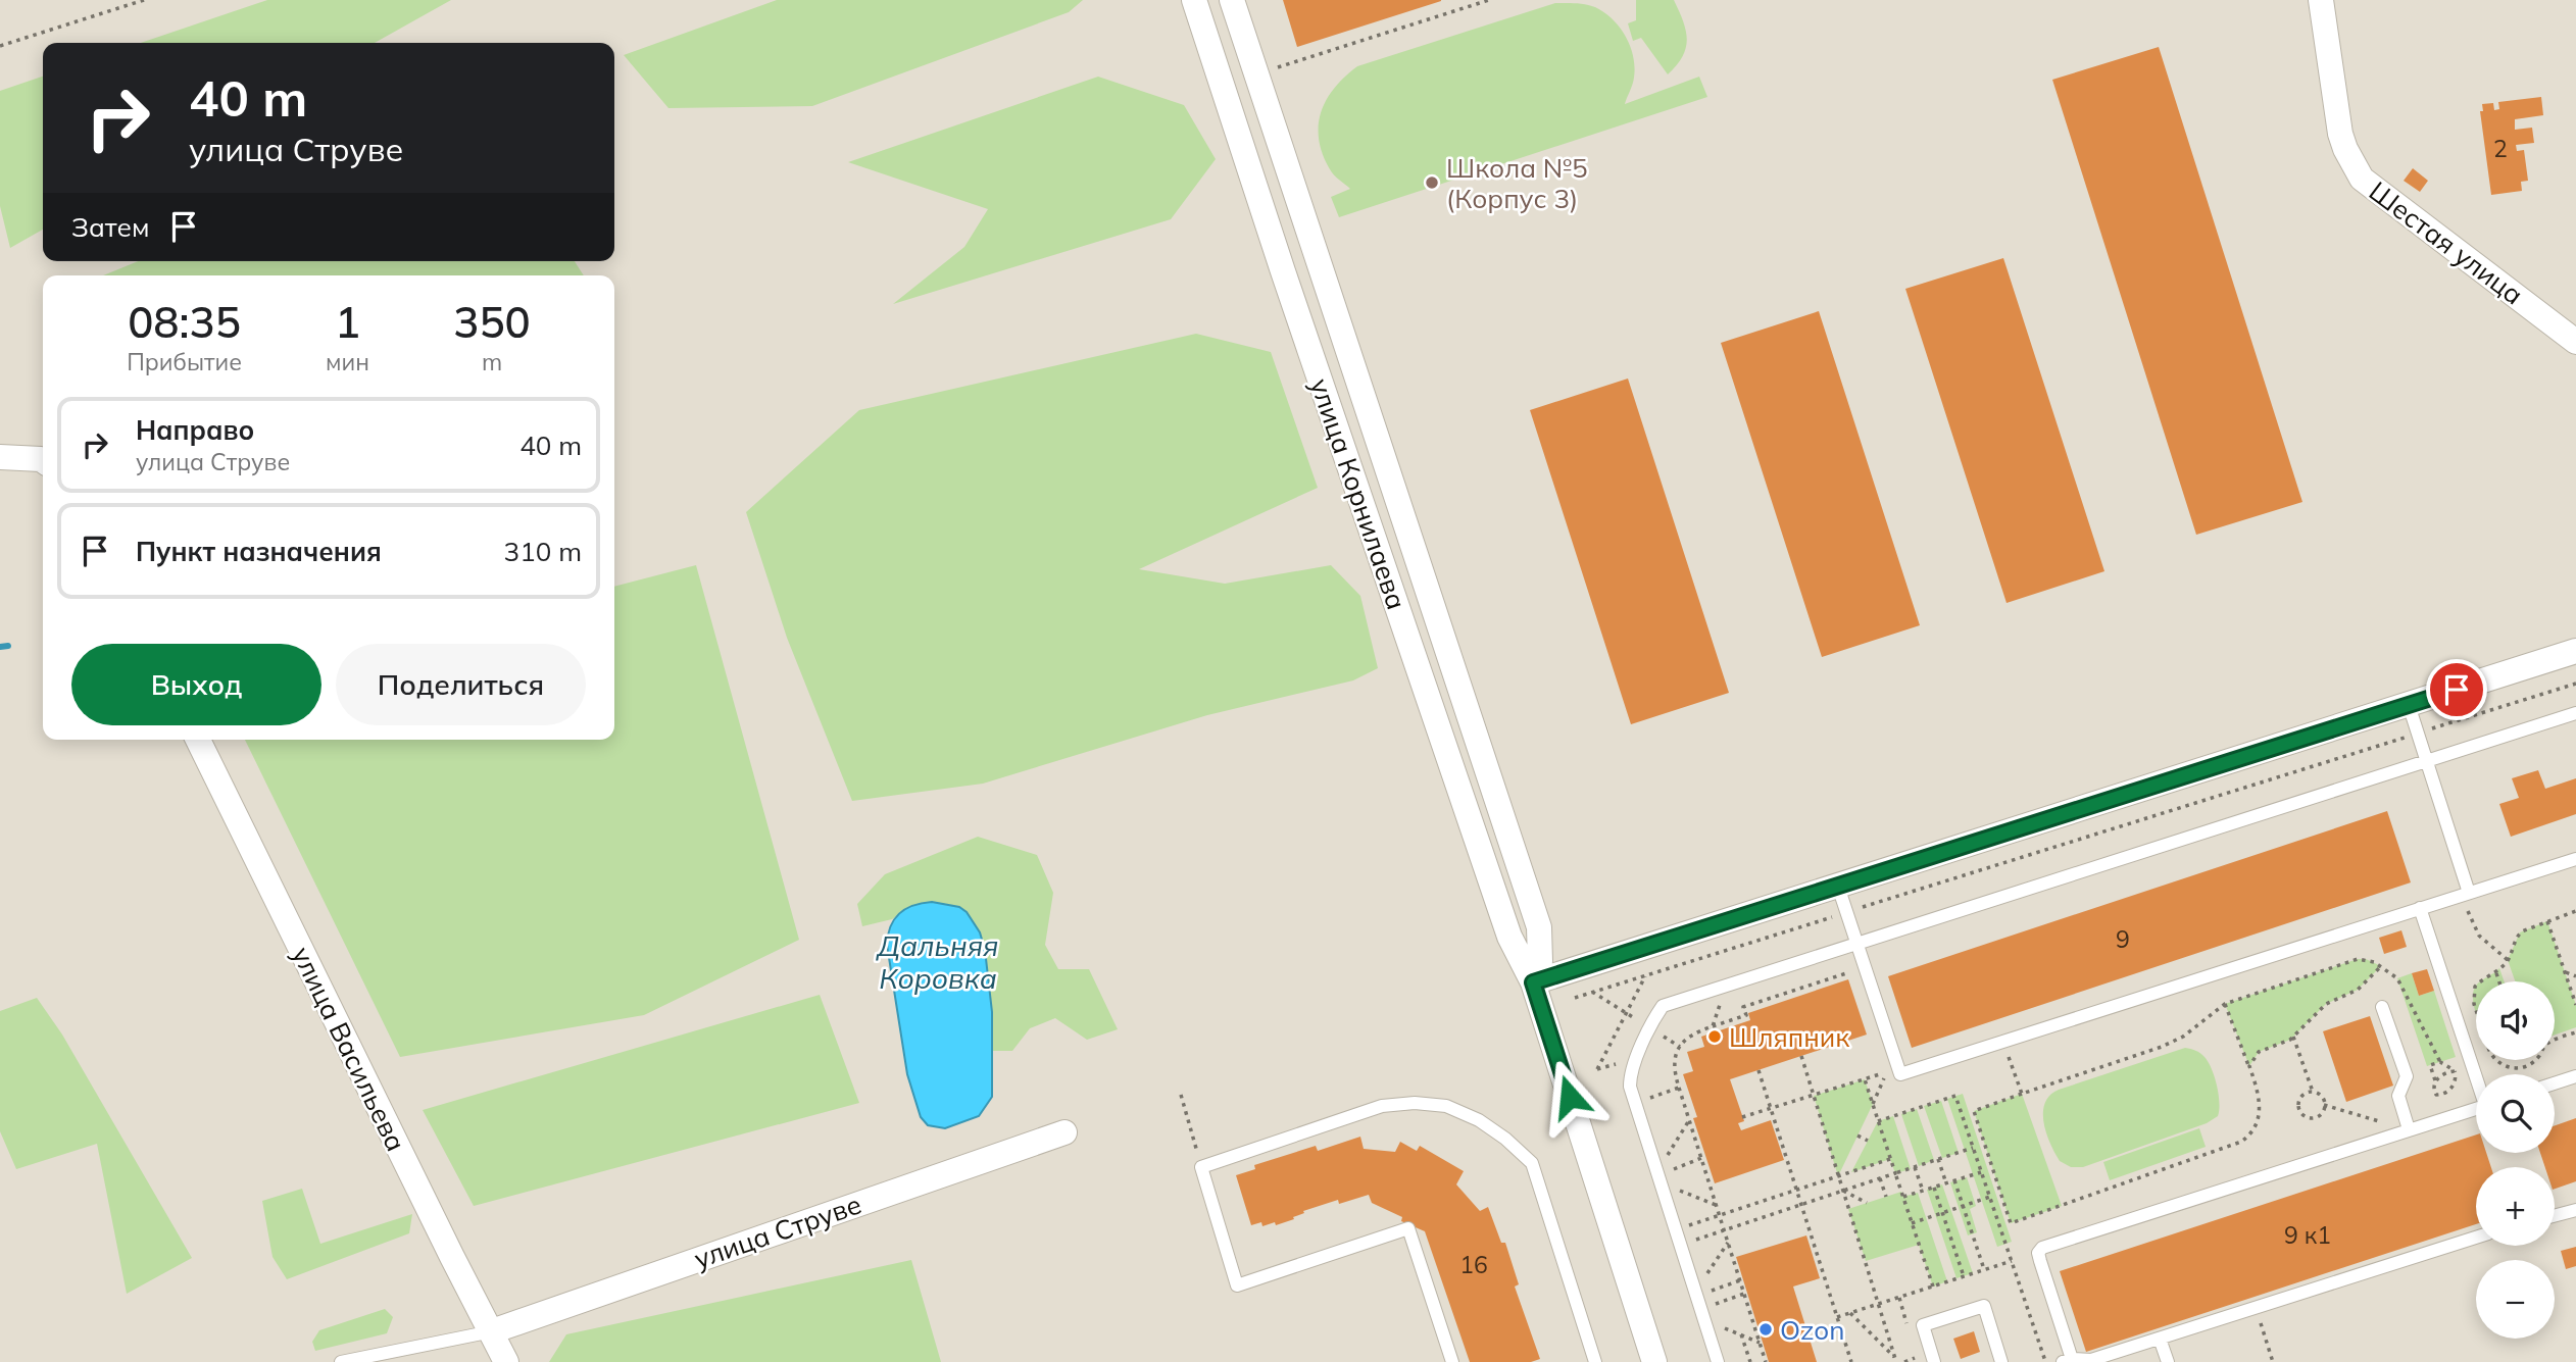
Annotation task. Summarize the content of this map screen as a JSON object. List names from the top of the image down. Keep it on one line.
{"streets":{"street":["Шестая улица","улица Корнилаева","улица Васильева","улица Струве"]},"crossings":[["улица Васильева","улица Струве"]],"water":["Дальняя Коровка"],"places":["Школа №5 (Корпус 3)","Шляпник","Ozon"],"house_numbers":["2","9","9 к1","16"],"page":{"turn":["40 m","улица Струве"],"then":"Затем","eta":["08:35","Прибытие","1","мин","350","m"],"list":[{"name":"Направо","note":"улица Струве","value":"40 m"},{"name":"Пункт назначения","value":"310 m"}],"buttons":["Выход","Поделиться"],"map_buttons":["+","−"]}}
